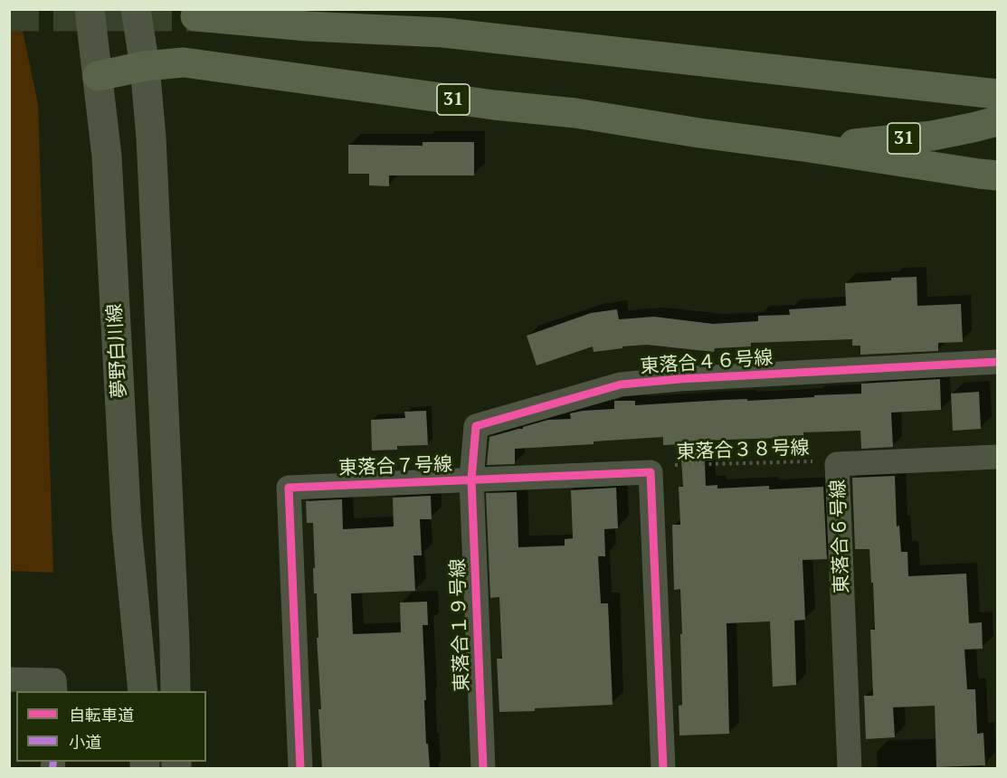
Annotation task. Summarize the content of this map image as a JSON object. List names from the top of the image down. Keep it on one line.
{"streets":{"highway":["31"],"street":["夢野白川線","東落合４６号線","東落合７号線","東落合６号線","東落合１９号線"],"path":["東落合３８号線"]},"crossings":[["31","夢野白川線"],["東落合４６号線","東落合７号線"],["東落合４６号線","東落合１９号線"],["東落合３８号線","東落合７号線"],["東落合３８号線","東落合６号線"],["東落合７号線","東落合１９号線"]],"legend":["自転車道","小道"]}
